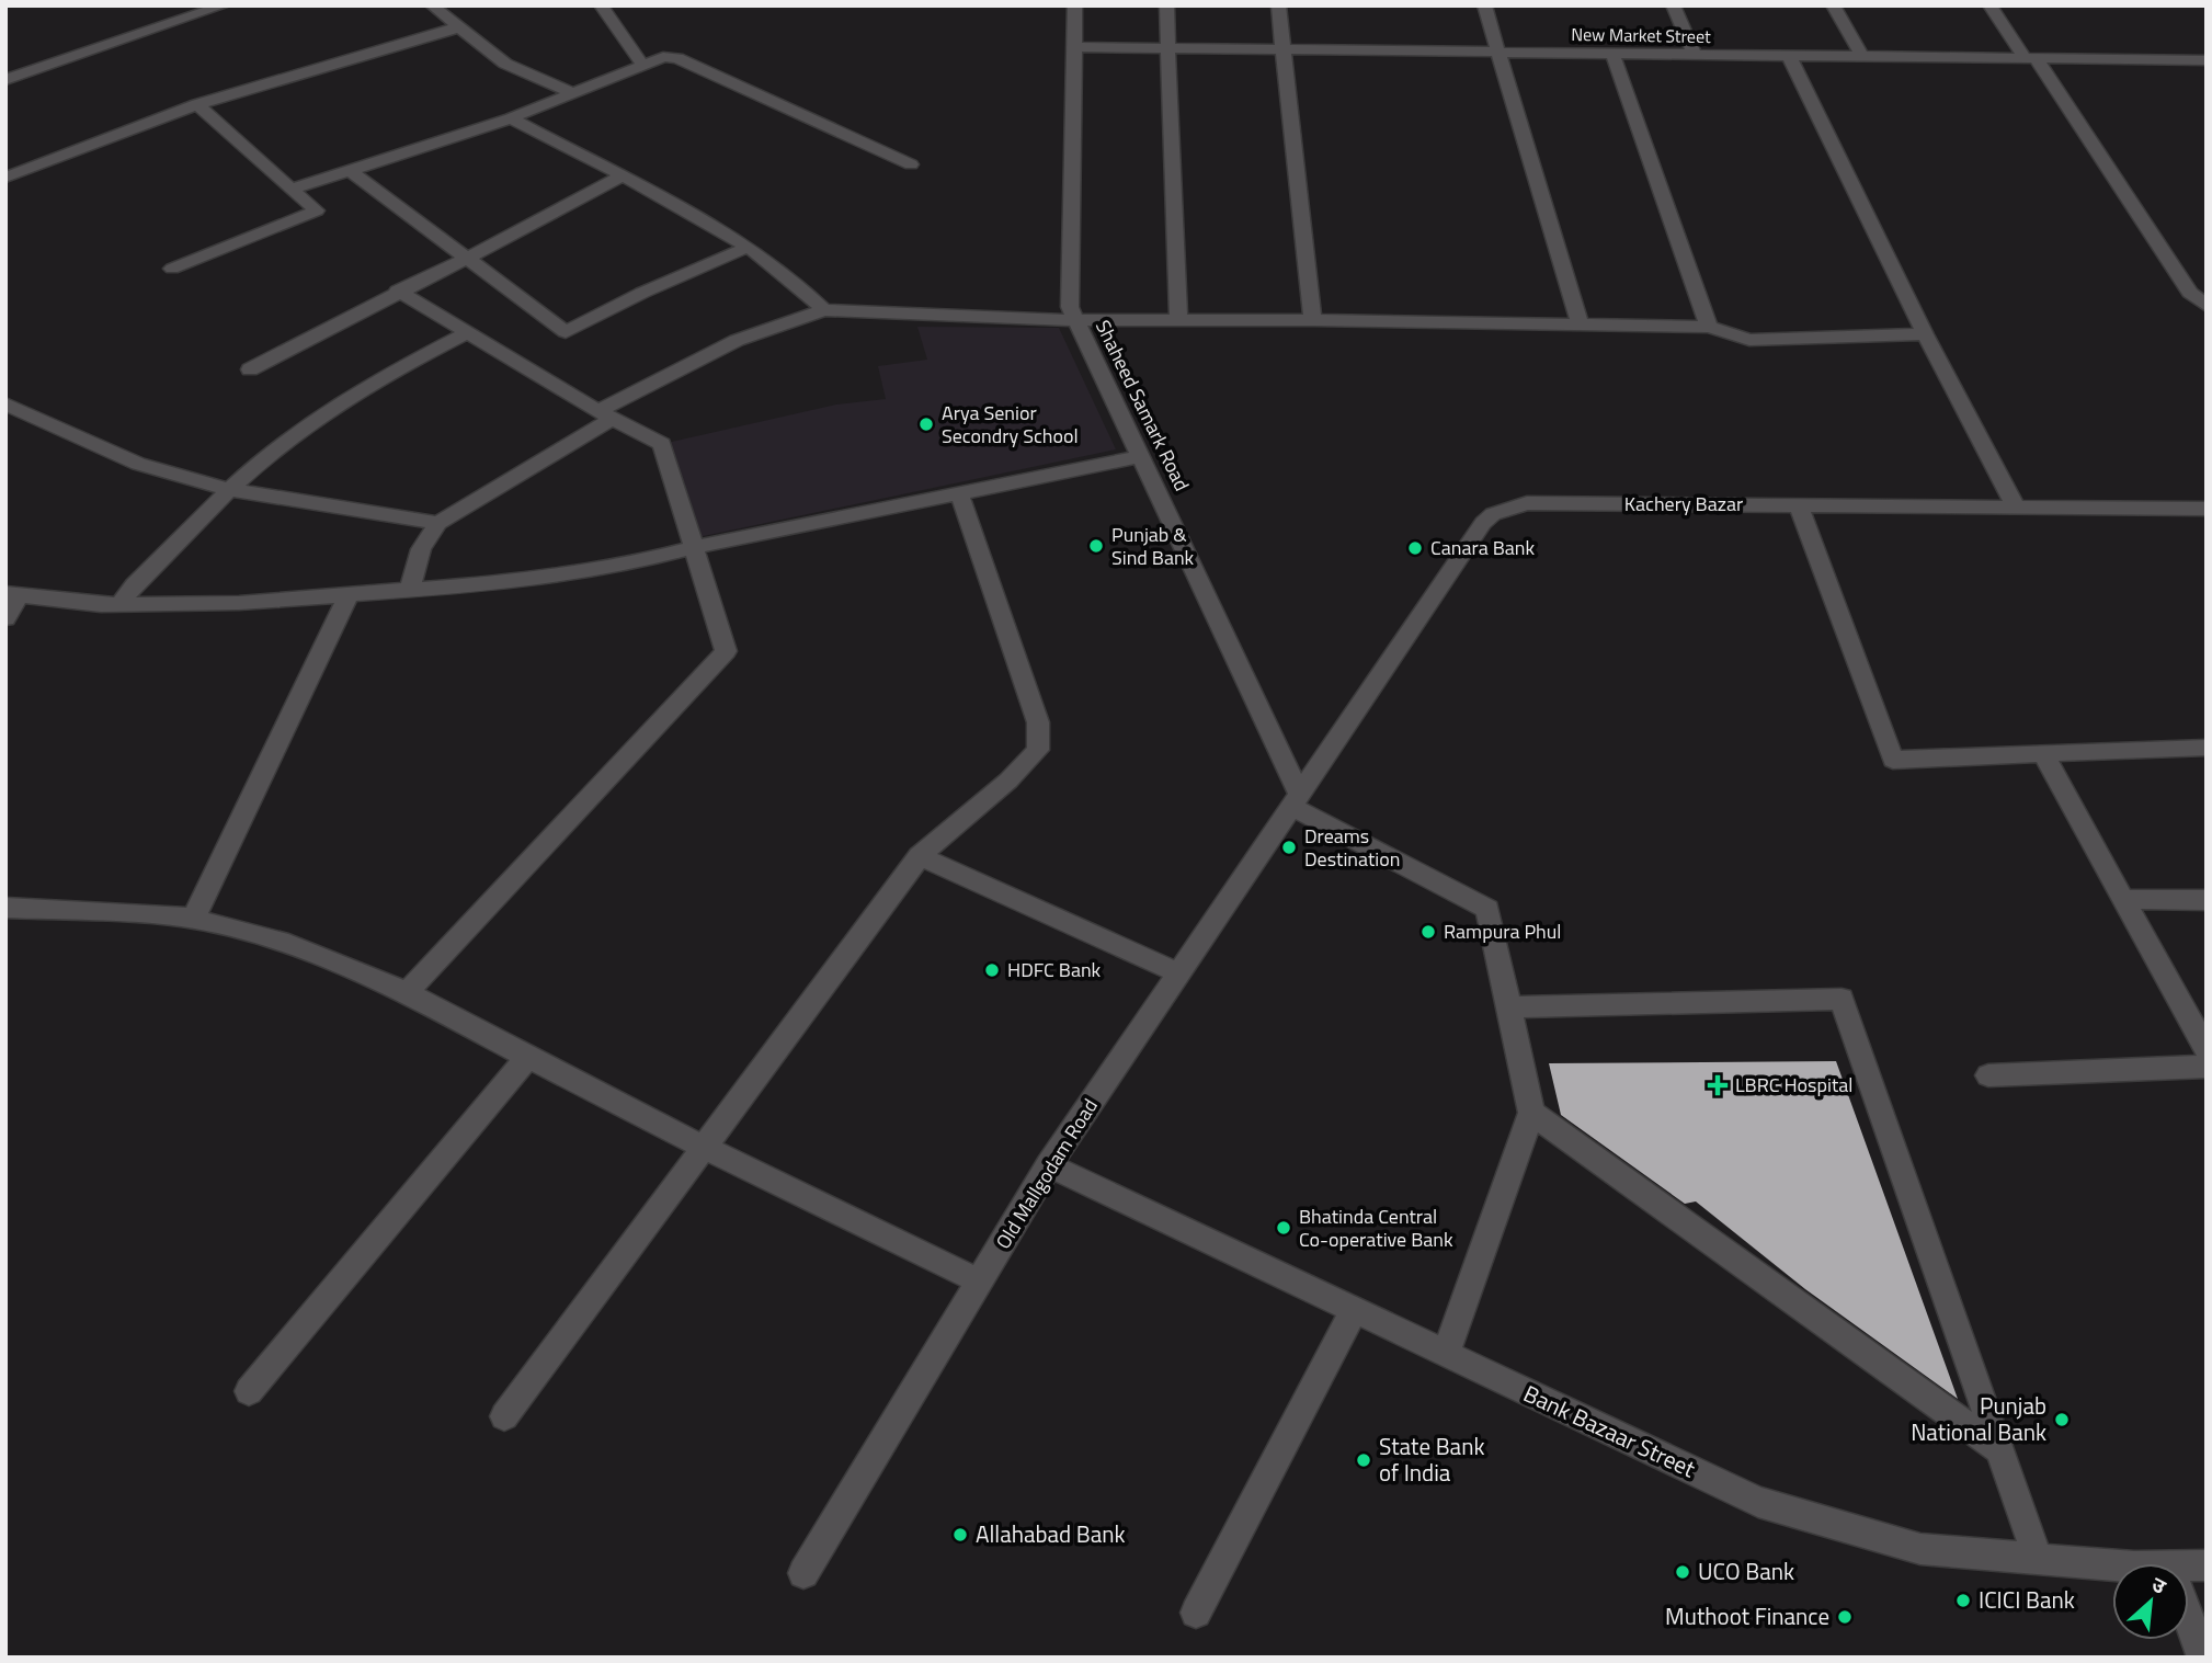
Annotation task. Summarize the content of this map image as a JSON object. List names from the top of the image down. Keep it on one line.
{"streets":{"street":["New Market Street","Shaheed Samark Road","Kachery Bazar","Old Mallgodam Road","Bank Bazaar Street"]},"crossings":[["New Market Street","Shaheed Samark Road"],["Shaheed Samark Road","Kachery Bazar"],["Shaheed Samark Road","Old Mallgodam Road"],["Kachery Bazar","Old Mallgodam Road"],["Old Mallgodam Road","Bank Bazaar Street"]],"places":{"other":["Arya Senior Secondry School","Punjab & Sind Bank","Canara Bank","Dreams Destination","Rampura Phul","HDFC Bank","Bhatinda Central Co-operative Bank","Punjab National Bank","State Bank of India","Allahabad Bank","UCO Bank","ICICI Bank","Muthoot Finance"],"health":["LBRC Hospital"]},"north":"top right"}
